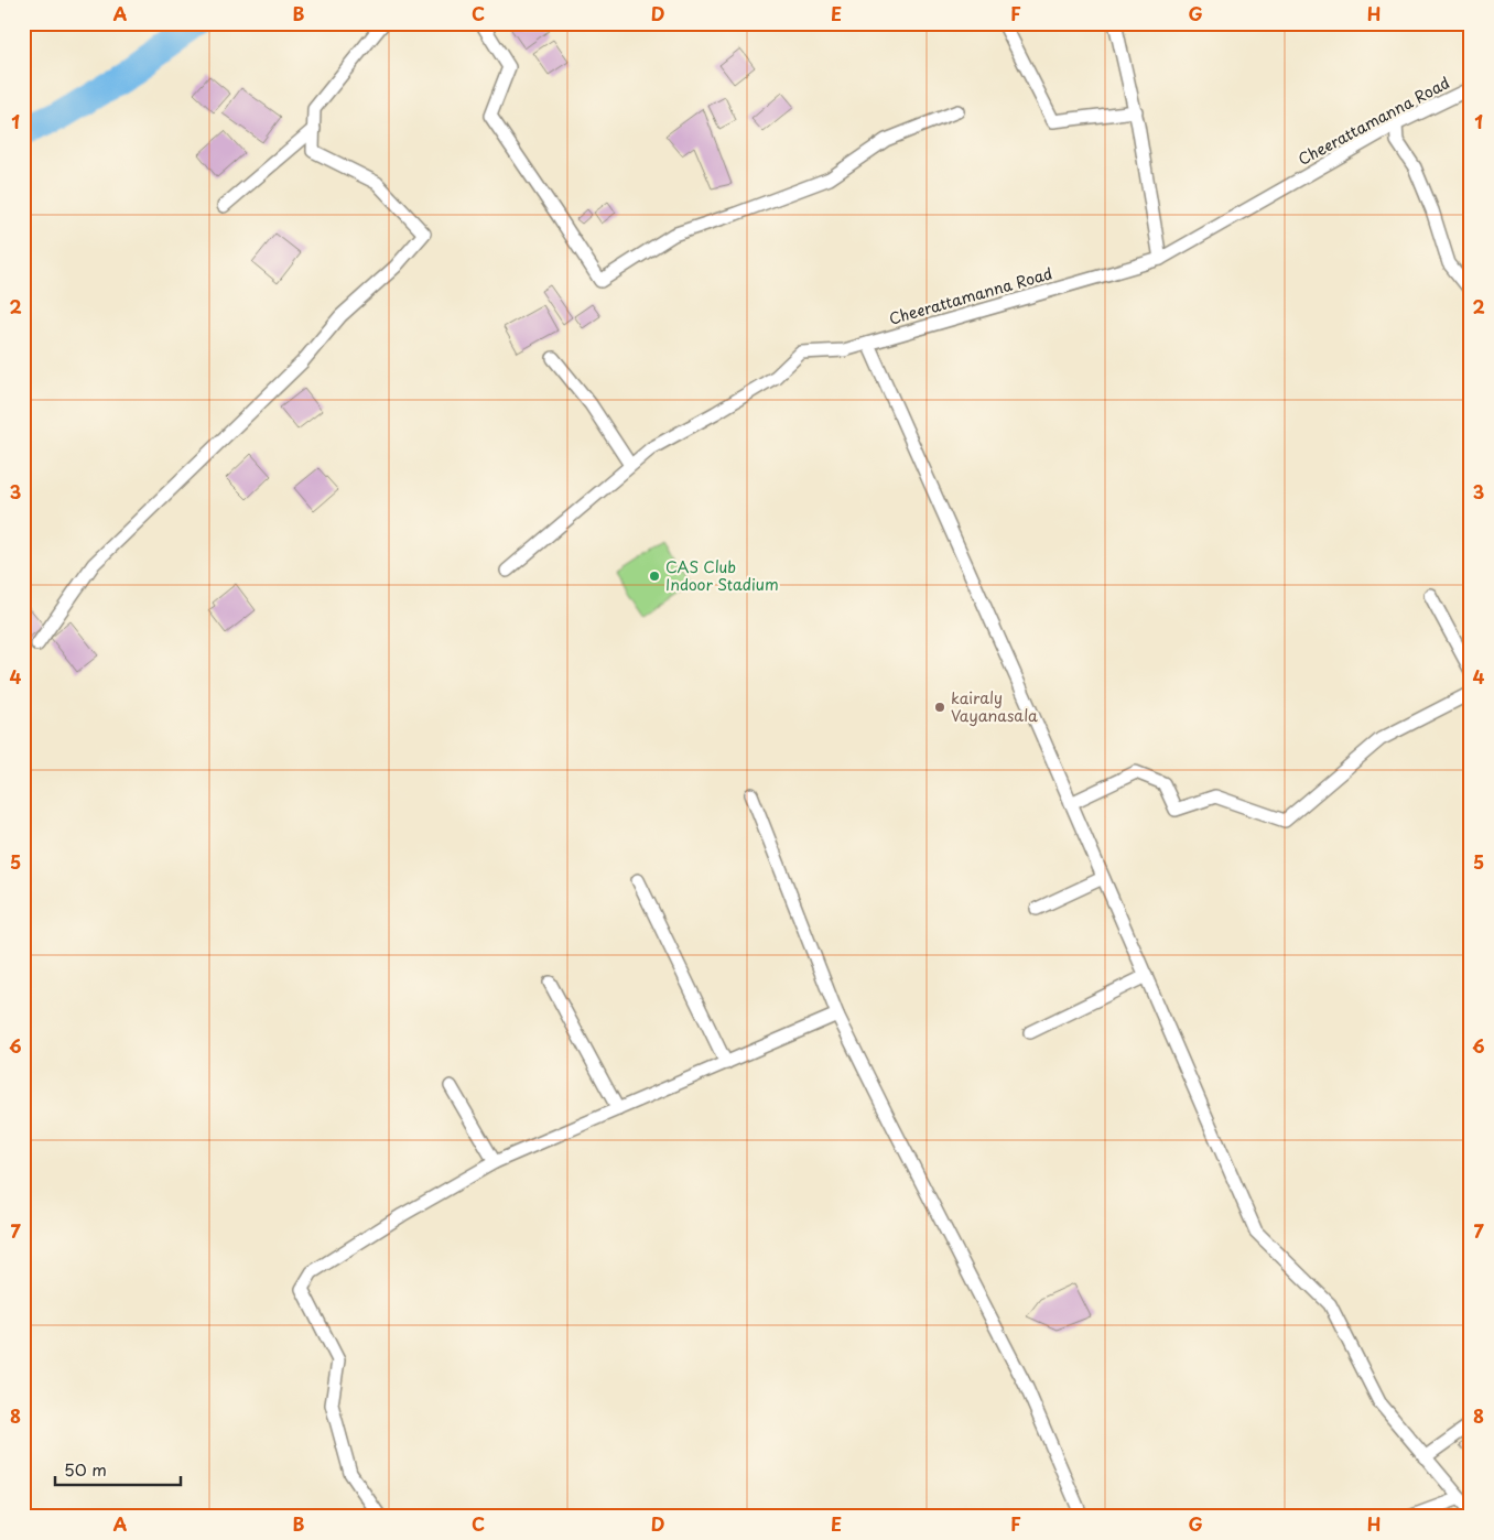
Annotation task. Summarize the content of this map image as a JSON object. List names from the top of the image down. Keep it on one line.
{"streets":{"street":["Cheerattamanna Road"]},"places":["CAS Club Indoor Stadium","kairaly Vayanasala"],"scale_bar":"50 m","grid":{"columns":["A","B","C","D","E","F","G","H"],"rows":["1","2","3","4","5","6","7","8"]}}
